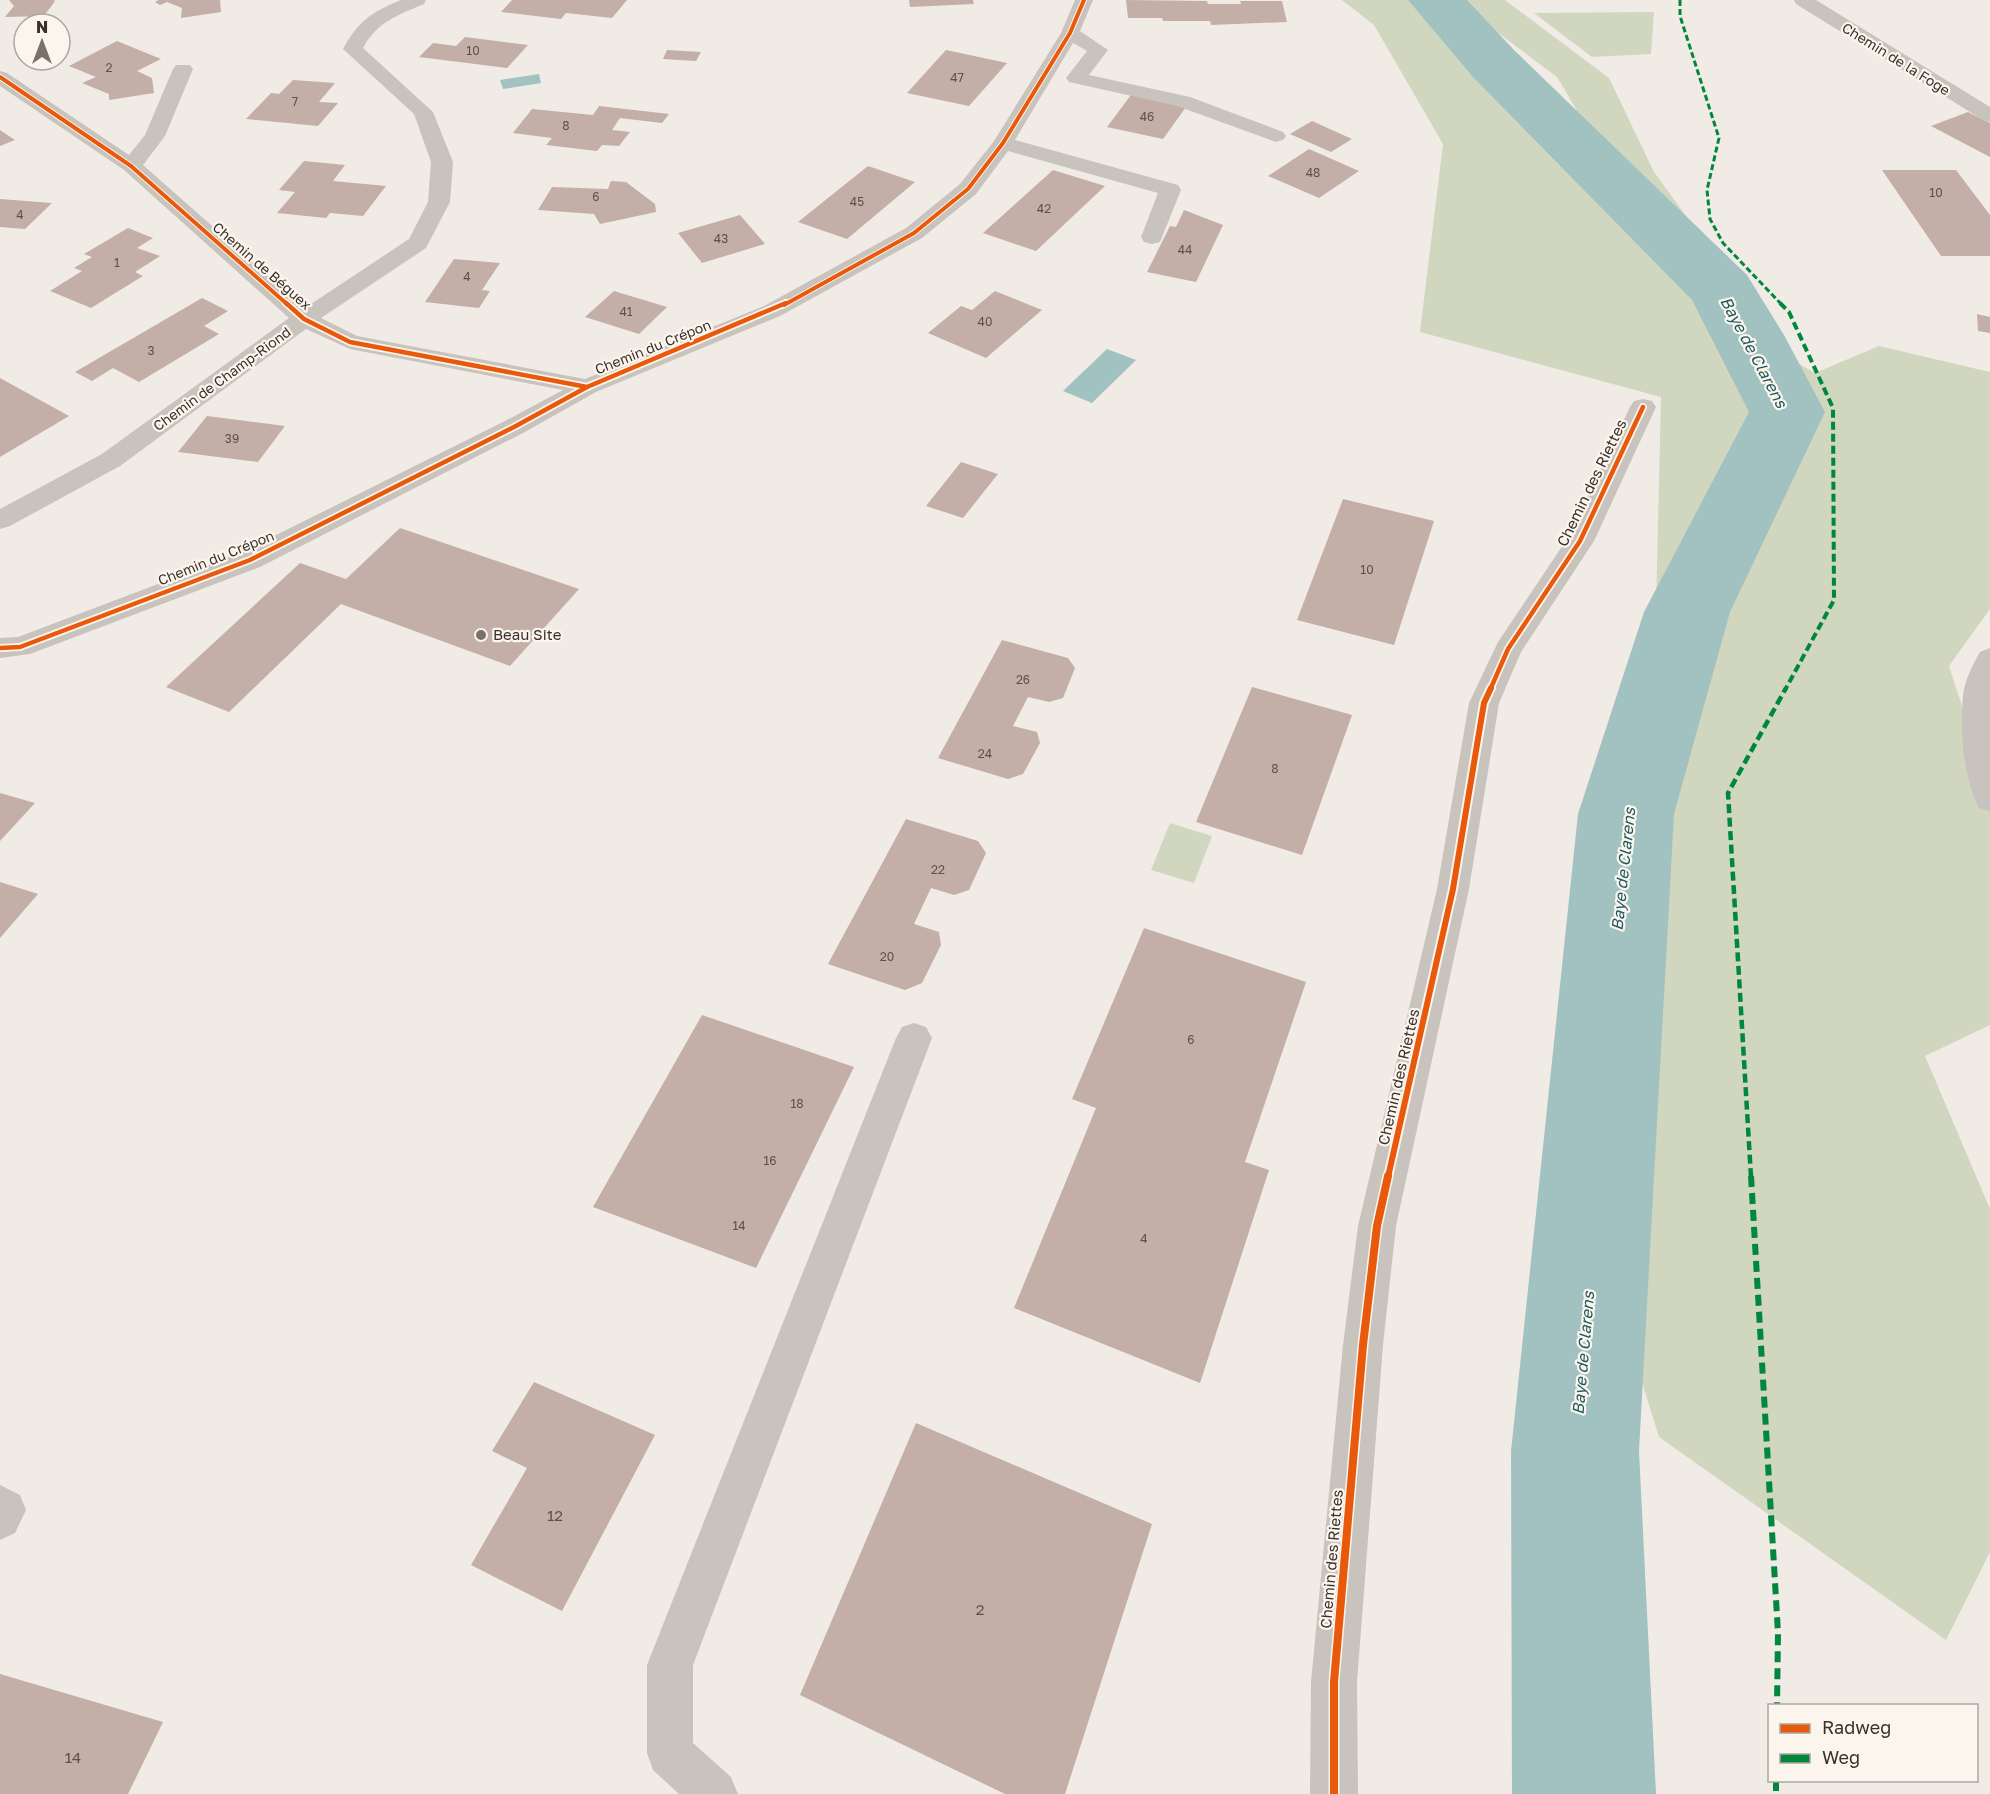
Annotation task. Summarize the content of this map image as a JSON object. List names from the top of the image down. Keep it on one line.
{"streets":{"street":["Chemin de la Foge","Chemin de Béguex","Chemin du Crépon","Chemin de Champ-Riond","Chemin des Riettes"]},"crossings":[["Chemin de Béguex","Chemin du Crépon"],["Chemin de Béguex","Chemin de Champ-Riond"]],"water":["Baye de Clarens"],"places":["Beau Site"],"house_numbers":["10","2","47","7","46","8","48","10","6","45","42","4","43","44","1","4","41","40","3","39","10","26","24","8","22","20","6","18","16","14","4","12","2","14"],"legend":["Radweg","Weg"],"north":"top"}
